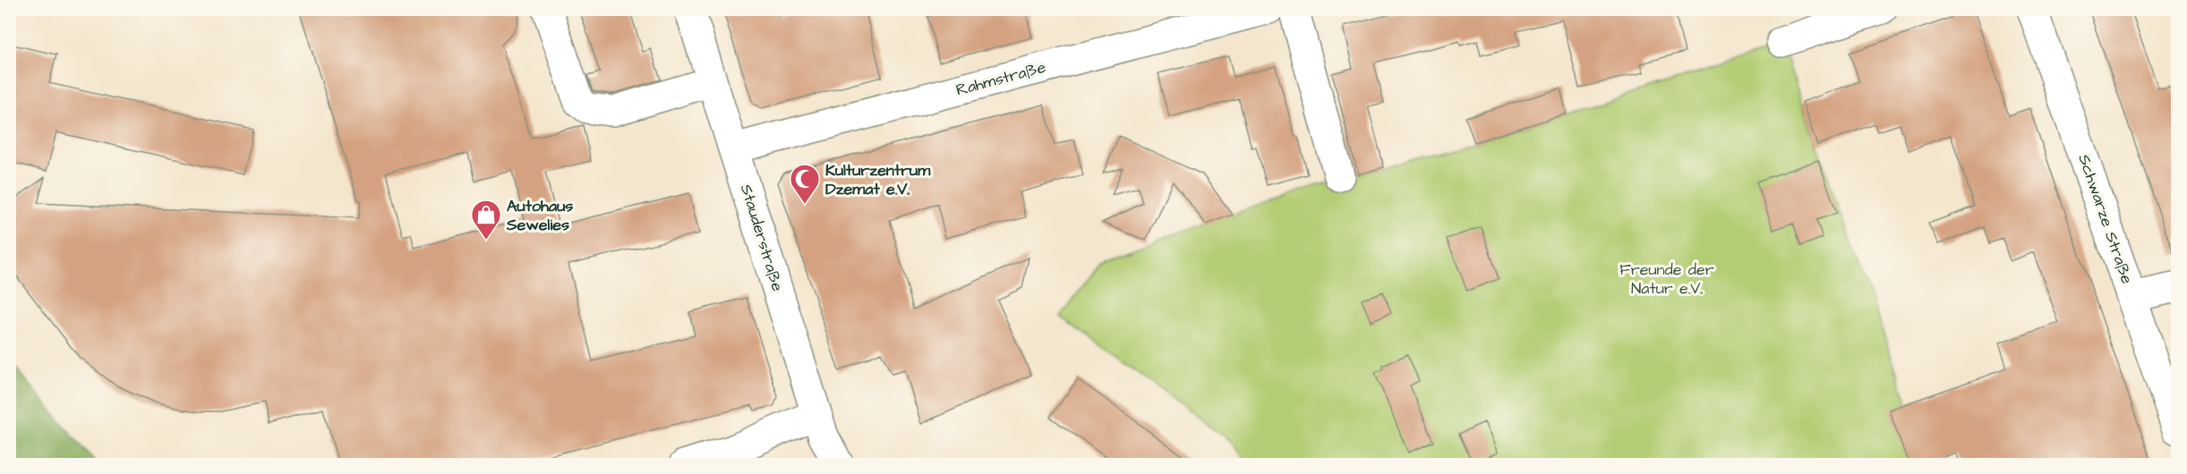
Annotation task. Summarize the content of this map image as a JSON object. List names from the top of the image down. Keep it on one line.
{"streets":{"street":["Rahmstraße","Schwarze Straße","Stauderstraße"]},"crossings":[["Rahmstraße","Stauderstraße"]],"parks":["Freunde der Natur e.V."],"places":{"mosque":["Kulturzentrum Dzemat e.V."],"shop":["Autohaus Sewelies"]}}
